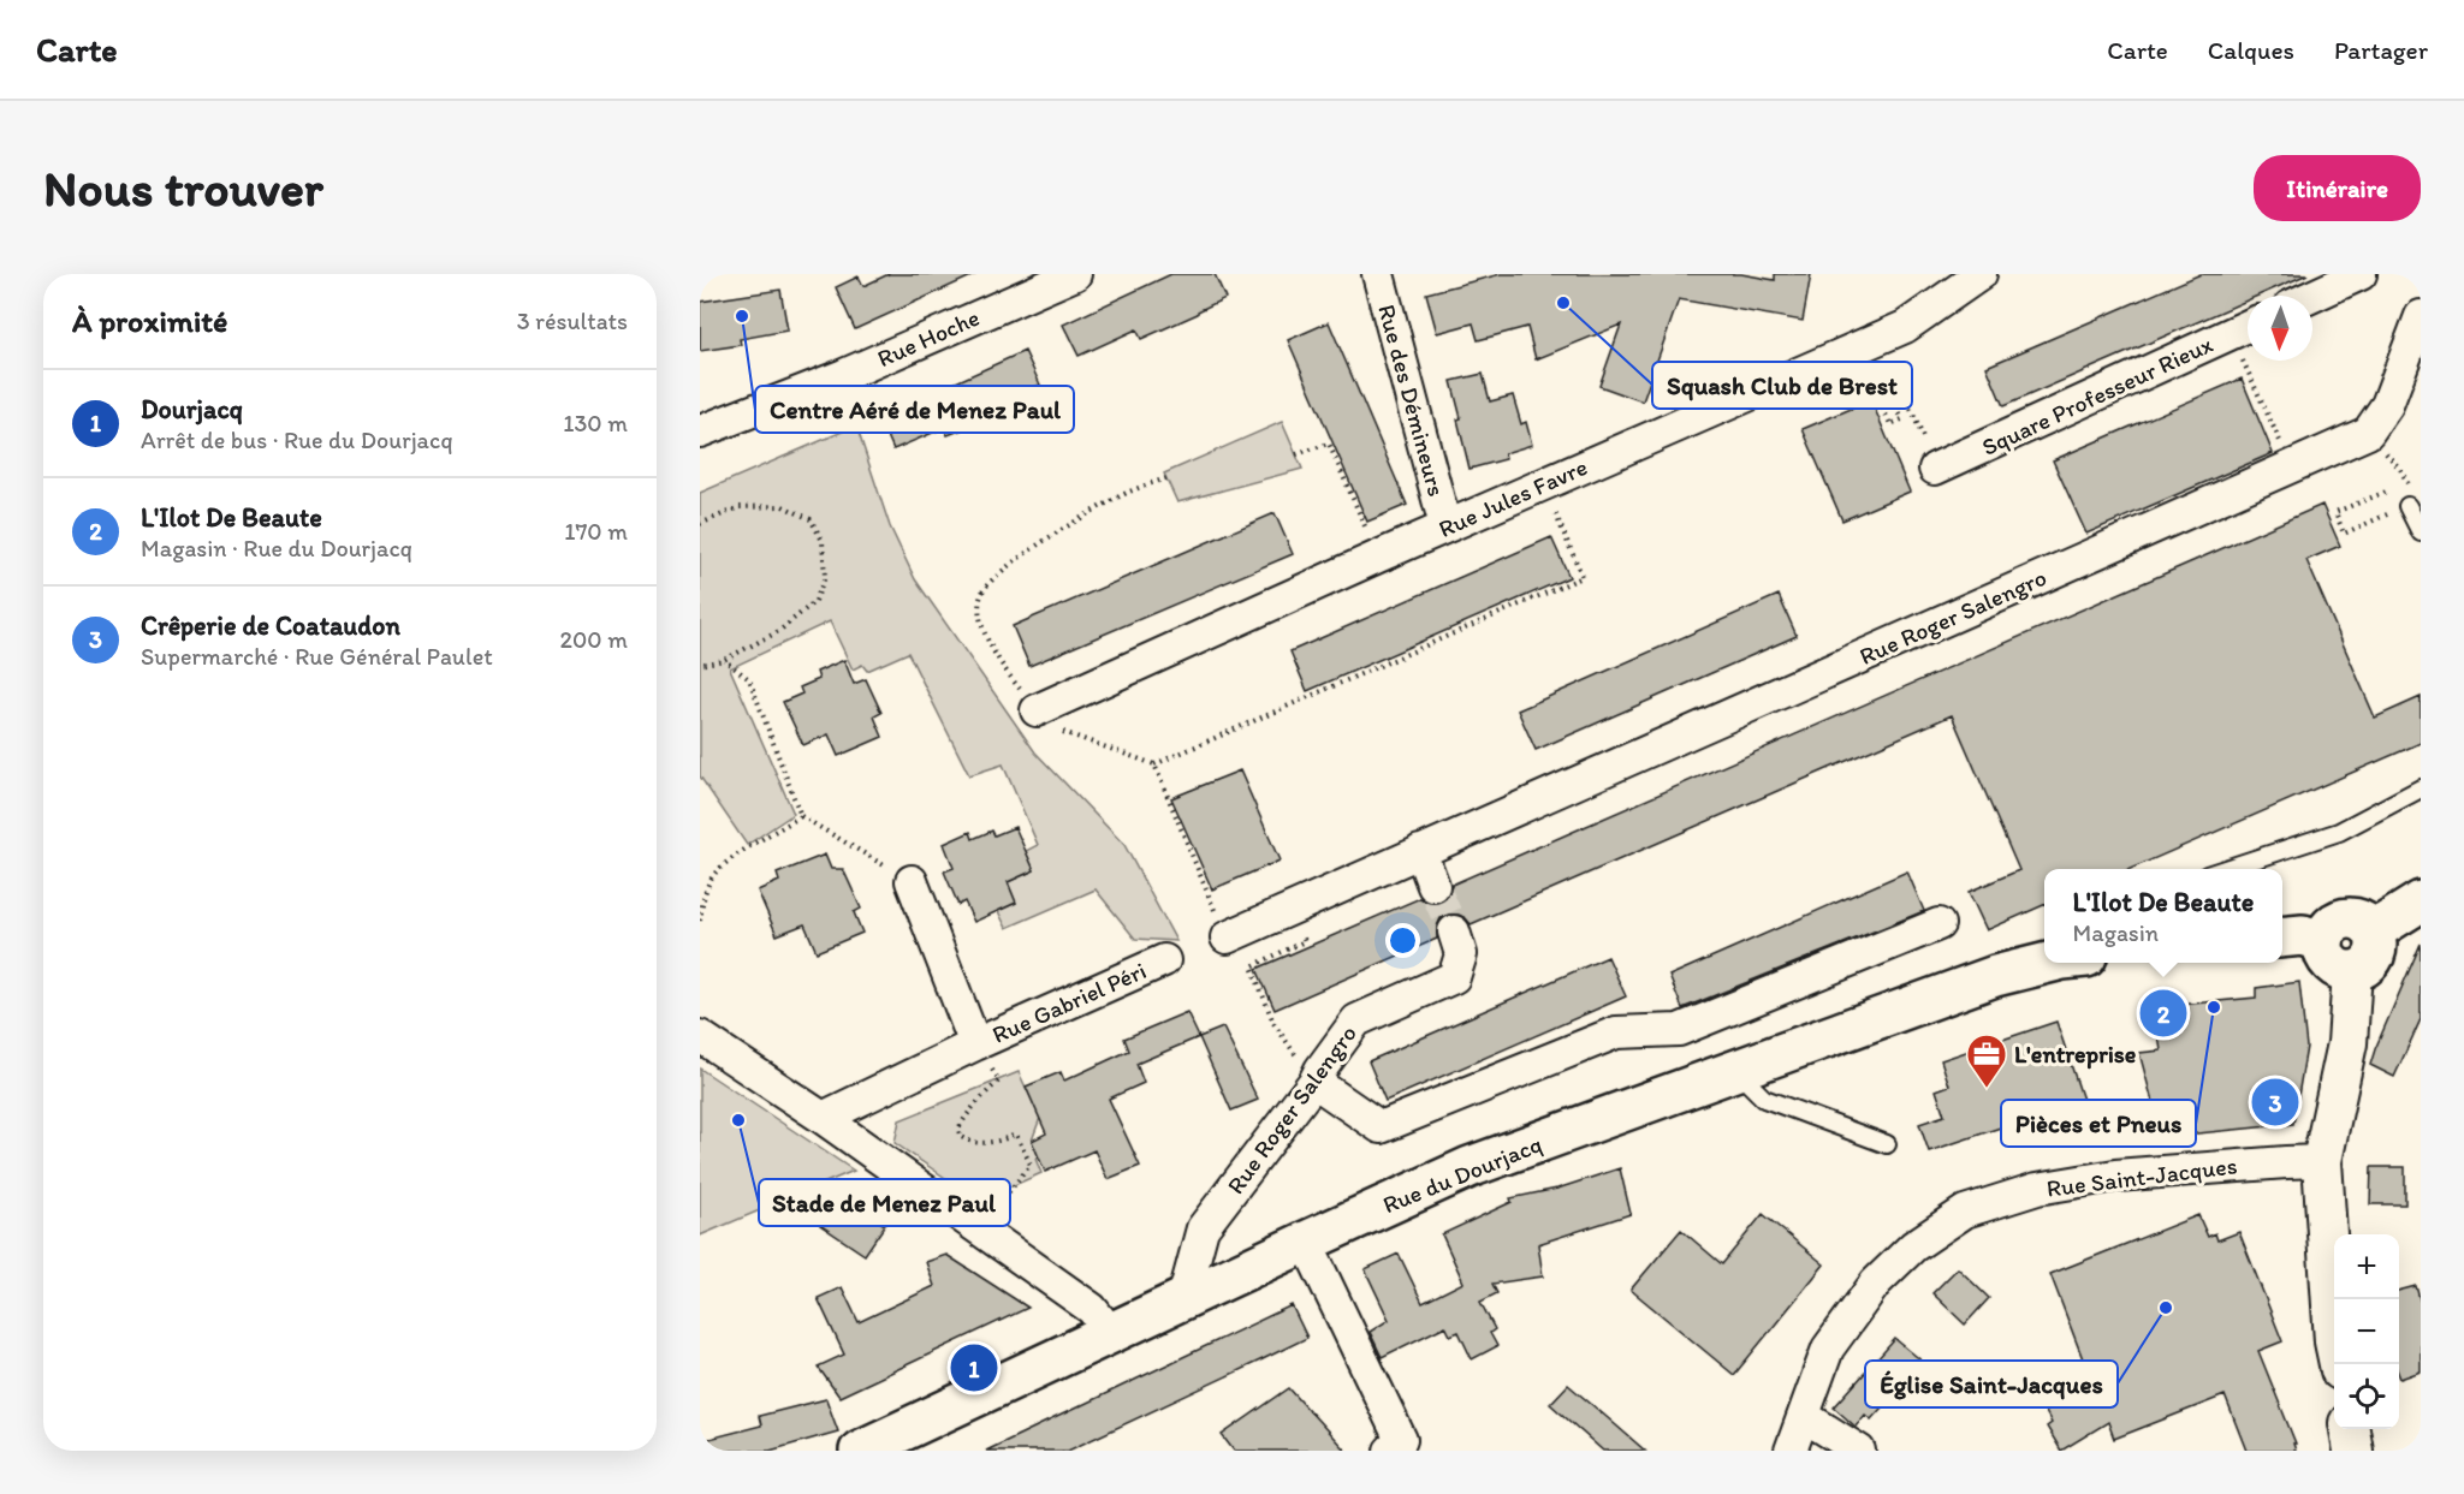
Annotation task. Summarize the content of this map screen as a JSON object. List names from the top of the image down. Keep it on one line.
{"streets":{"main road":["Rue du Dourjacq"],"street":["Rue Hoche","Square Professeur Rieux","Rue des Démineurs","Rue Jules Favre","Rue Roger Salengro","Rue Gabriel Péri","Rue Saint-Jacques"]},"crossings":[["Rue des Démineurs","Rue Jules Favre"],["Rue Roger Salengro","Rue du Dourjacq"]],"places":{"other":["Squash Club de Brest","Centre Aéré de Menez Paul","Pièces et Pneus","Stade de Menez Paul","Église Saint-Jacques"],"office":["L'entreprise"]},"north":"bottom","page":{"header":"Carte","nav":["Carte","Calques","Partager"],"buttons":"Itinéraire","title":"Nous trouver","heading":["À proximité","3 résultats"],"list":[{"mark":"1","name":"Dourjacq","note":"Arrêt de bus · Rue du Dourjacq","value":"130 m"},{"mark":"2","name":"L'Ilot De Beaute","note":"Magasin · Rue du Dourjacq","value":"170 m"},{"mark":"3","name":"Crêperie de Coataudon","note":"Supermarché · Rue Général Paulet","value":"200 m"}],"popup":["L'Ilot De Beaute","Magasin"],"pins":["2","3","1"],"map_buttons":["+","−"]}}
